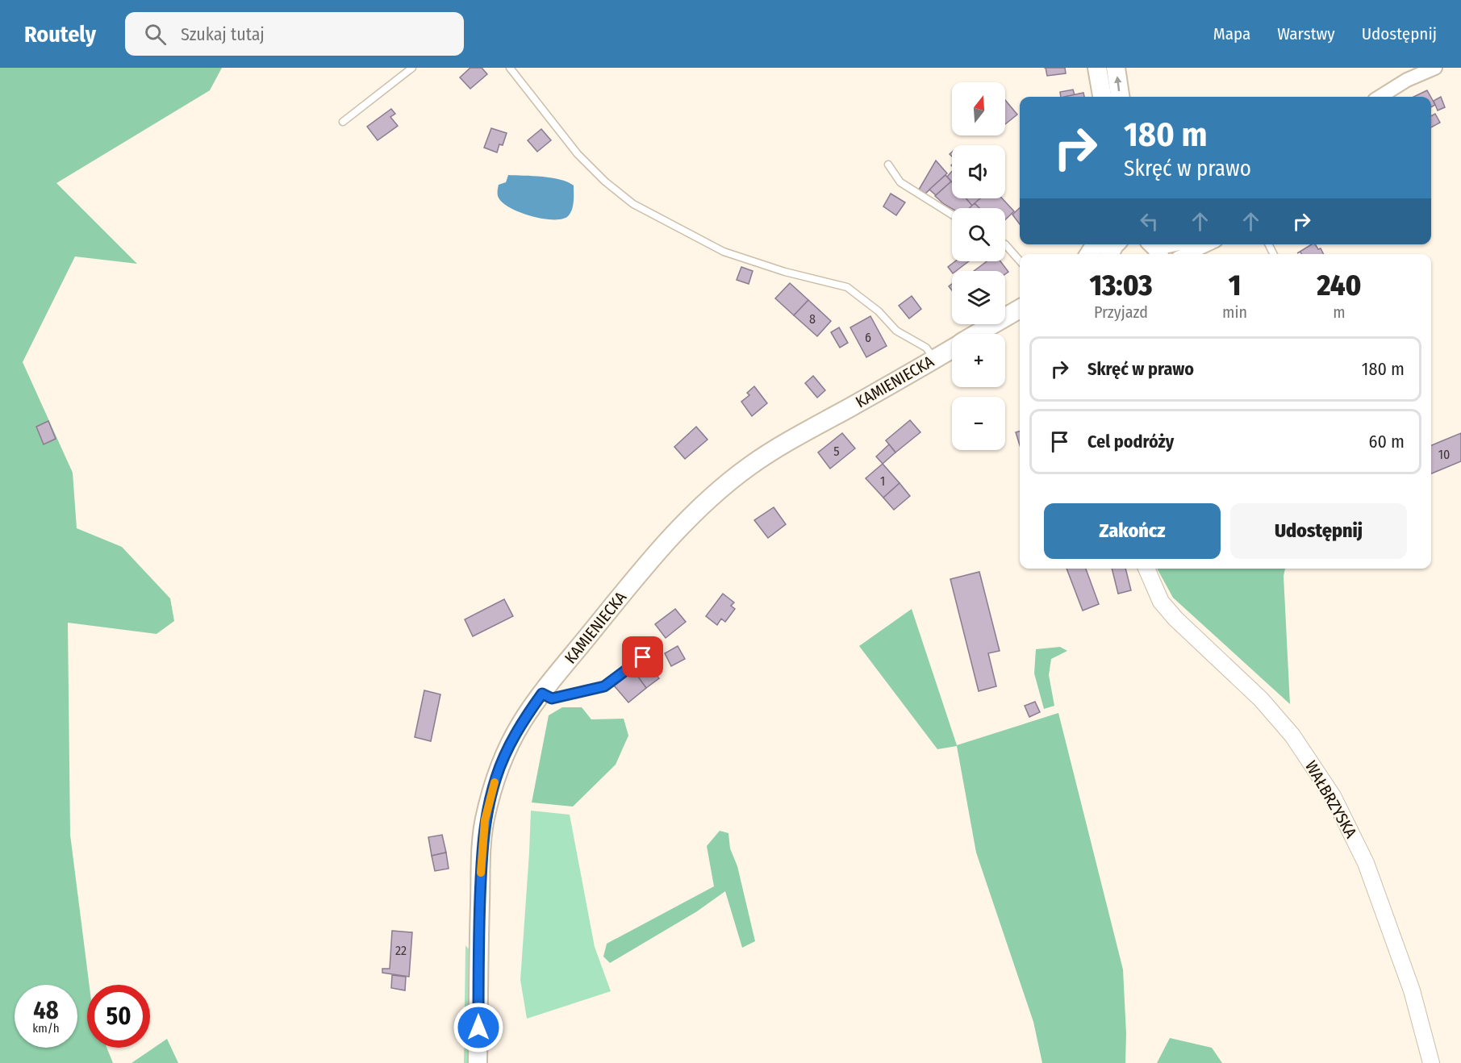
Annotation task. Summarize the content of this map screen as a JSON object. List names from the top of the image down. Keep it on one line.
{"streets":{"main road":["KAMIENIECKA"],"street":["WAŁBRZYSKA"]},"house_numbers":["8","6","5","10","1","22"],"north":"top","page":{"header":"Routely","search":"Szukaj tutaj","nav":["Mapa","Warstwy","Udostępnij"],"map_buttons":["+","−"],"turn":["180 m","Skręć w prawo"],"eta":["13:03","Przyjazd","1","min","240","m"],"list":[{"name":"Skręć w prawo","value":"180 m"},{"name":"Cel podróży","value":"60 m"}],"buttons":["Zakończ","Udostępnij"],"speed":"48 km/h","limit":"50"}}
